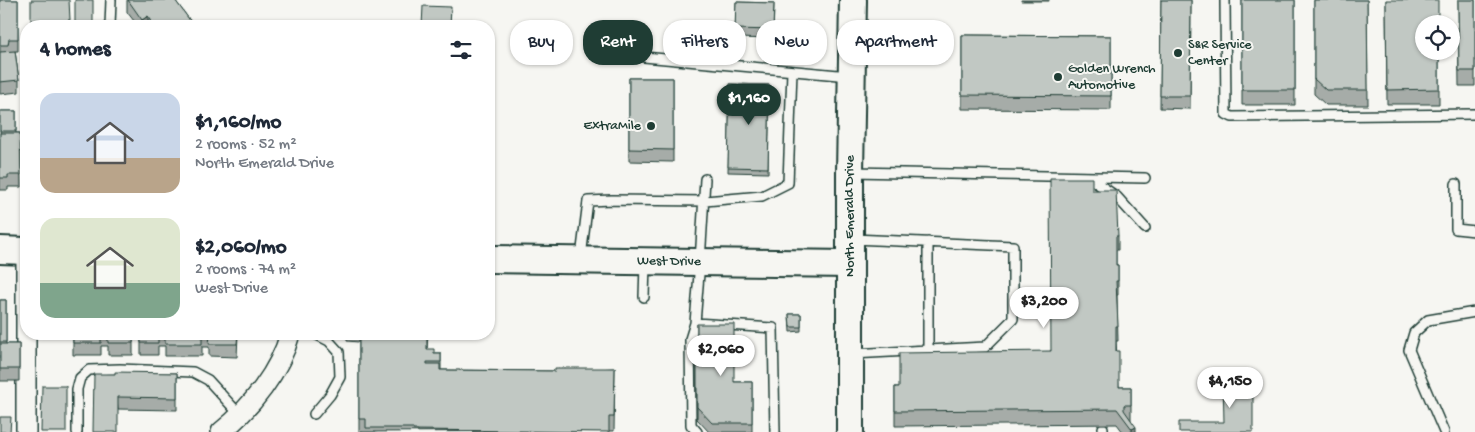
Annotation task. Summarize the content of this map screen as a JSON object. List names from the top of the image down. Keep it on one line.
{"streets":{"main road":["North Emerald Drive","West Drive"]},"crossings":[["North Emerald Drive","West Drive"]],"places":["S&R Service Center","Golden Wrench Automotive","ExtraMile"],"page":{"chip":["Buy","Rent","Filters","New","Apartment"],"heading":"4 homes","list":[{"name":"$1,160/mo","note":"2 rooms · 52 m² · North Emerald Drive"},{"name":"$2,060/mo","note":"2 rooms · 74 m² · West Drive"}],"price":["$1,160","$3,200","$2,060","$4,150"]}}
